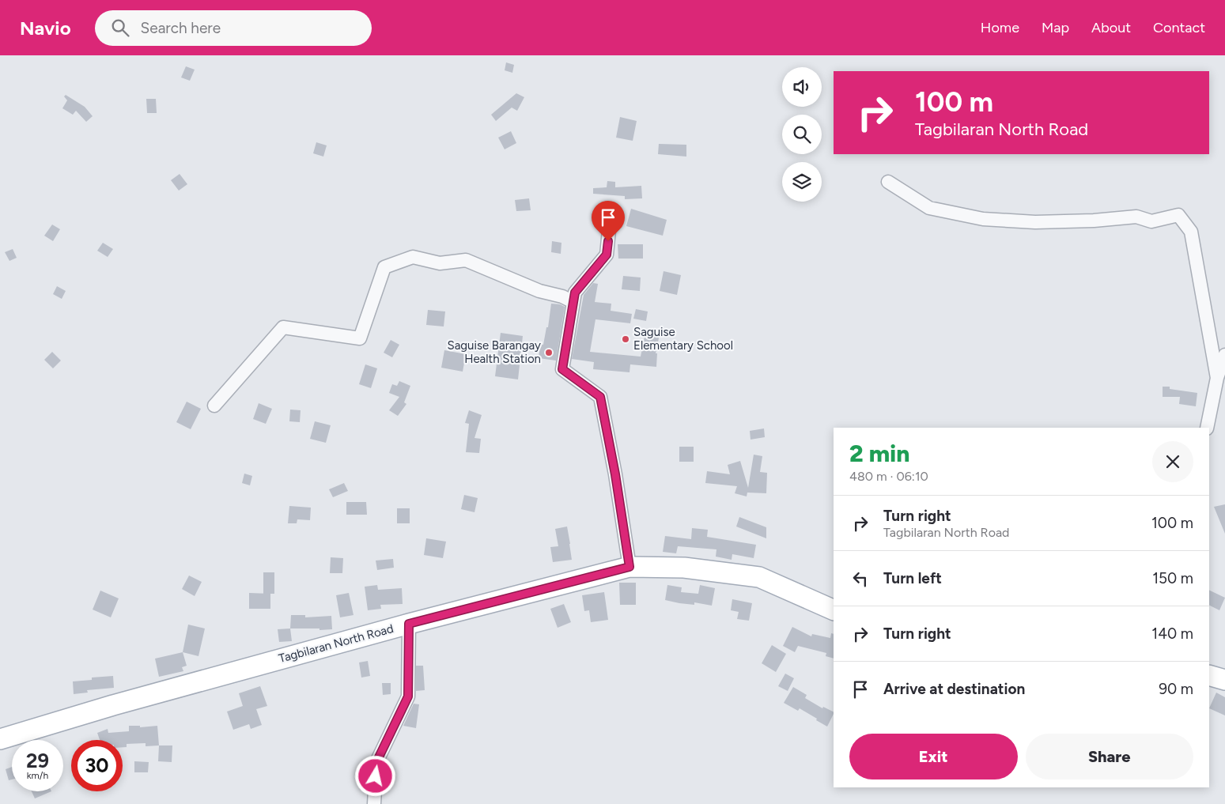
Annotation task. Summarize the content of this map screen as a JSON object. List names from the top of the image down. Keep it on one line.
{"streets":{"main road":["Tagbilaran North Road"]},"places":["Saguise Elementary School","Saguise Barangay Health Station"],"page":{"header":"Navio","search":"Search here","nav":["Home","Map","About","Contact"],"turn":["100 m","Tagbilaran North Road"],"heading":["2 min","480 m · 06:10"],"list":[{"name":"Turn right","note":"Tagbilaran North Road","value":"100 m"},{"name":"Turn left","value":"150 m"},{"name":"Turn right","value":"140 m"},{"name":"Arrive at destination","value":"90 m"}],"buttons":["Exit","Share"],"speed":"29 km/h","limit":"30"}}
